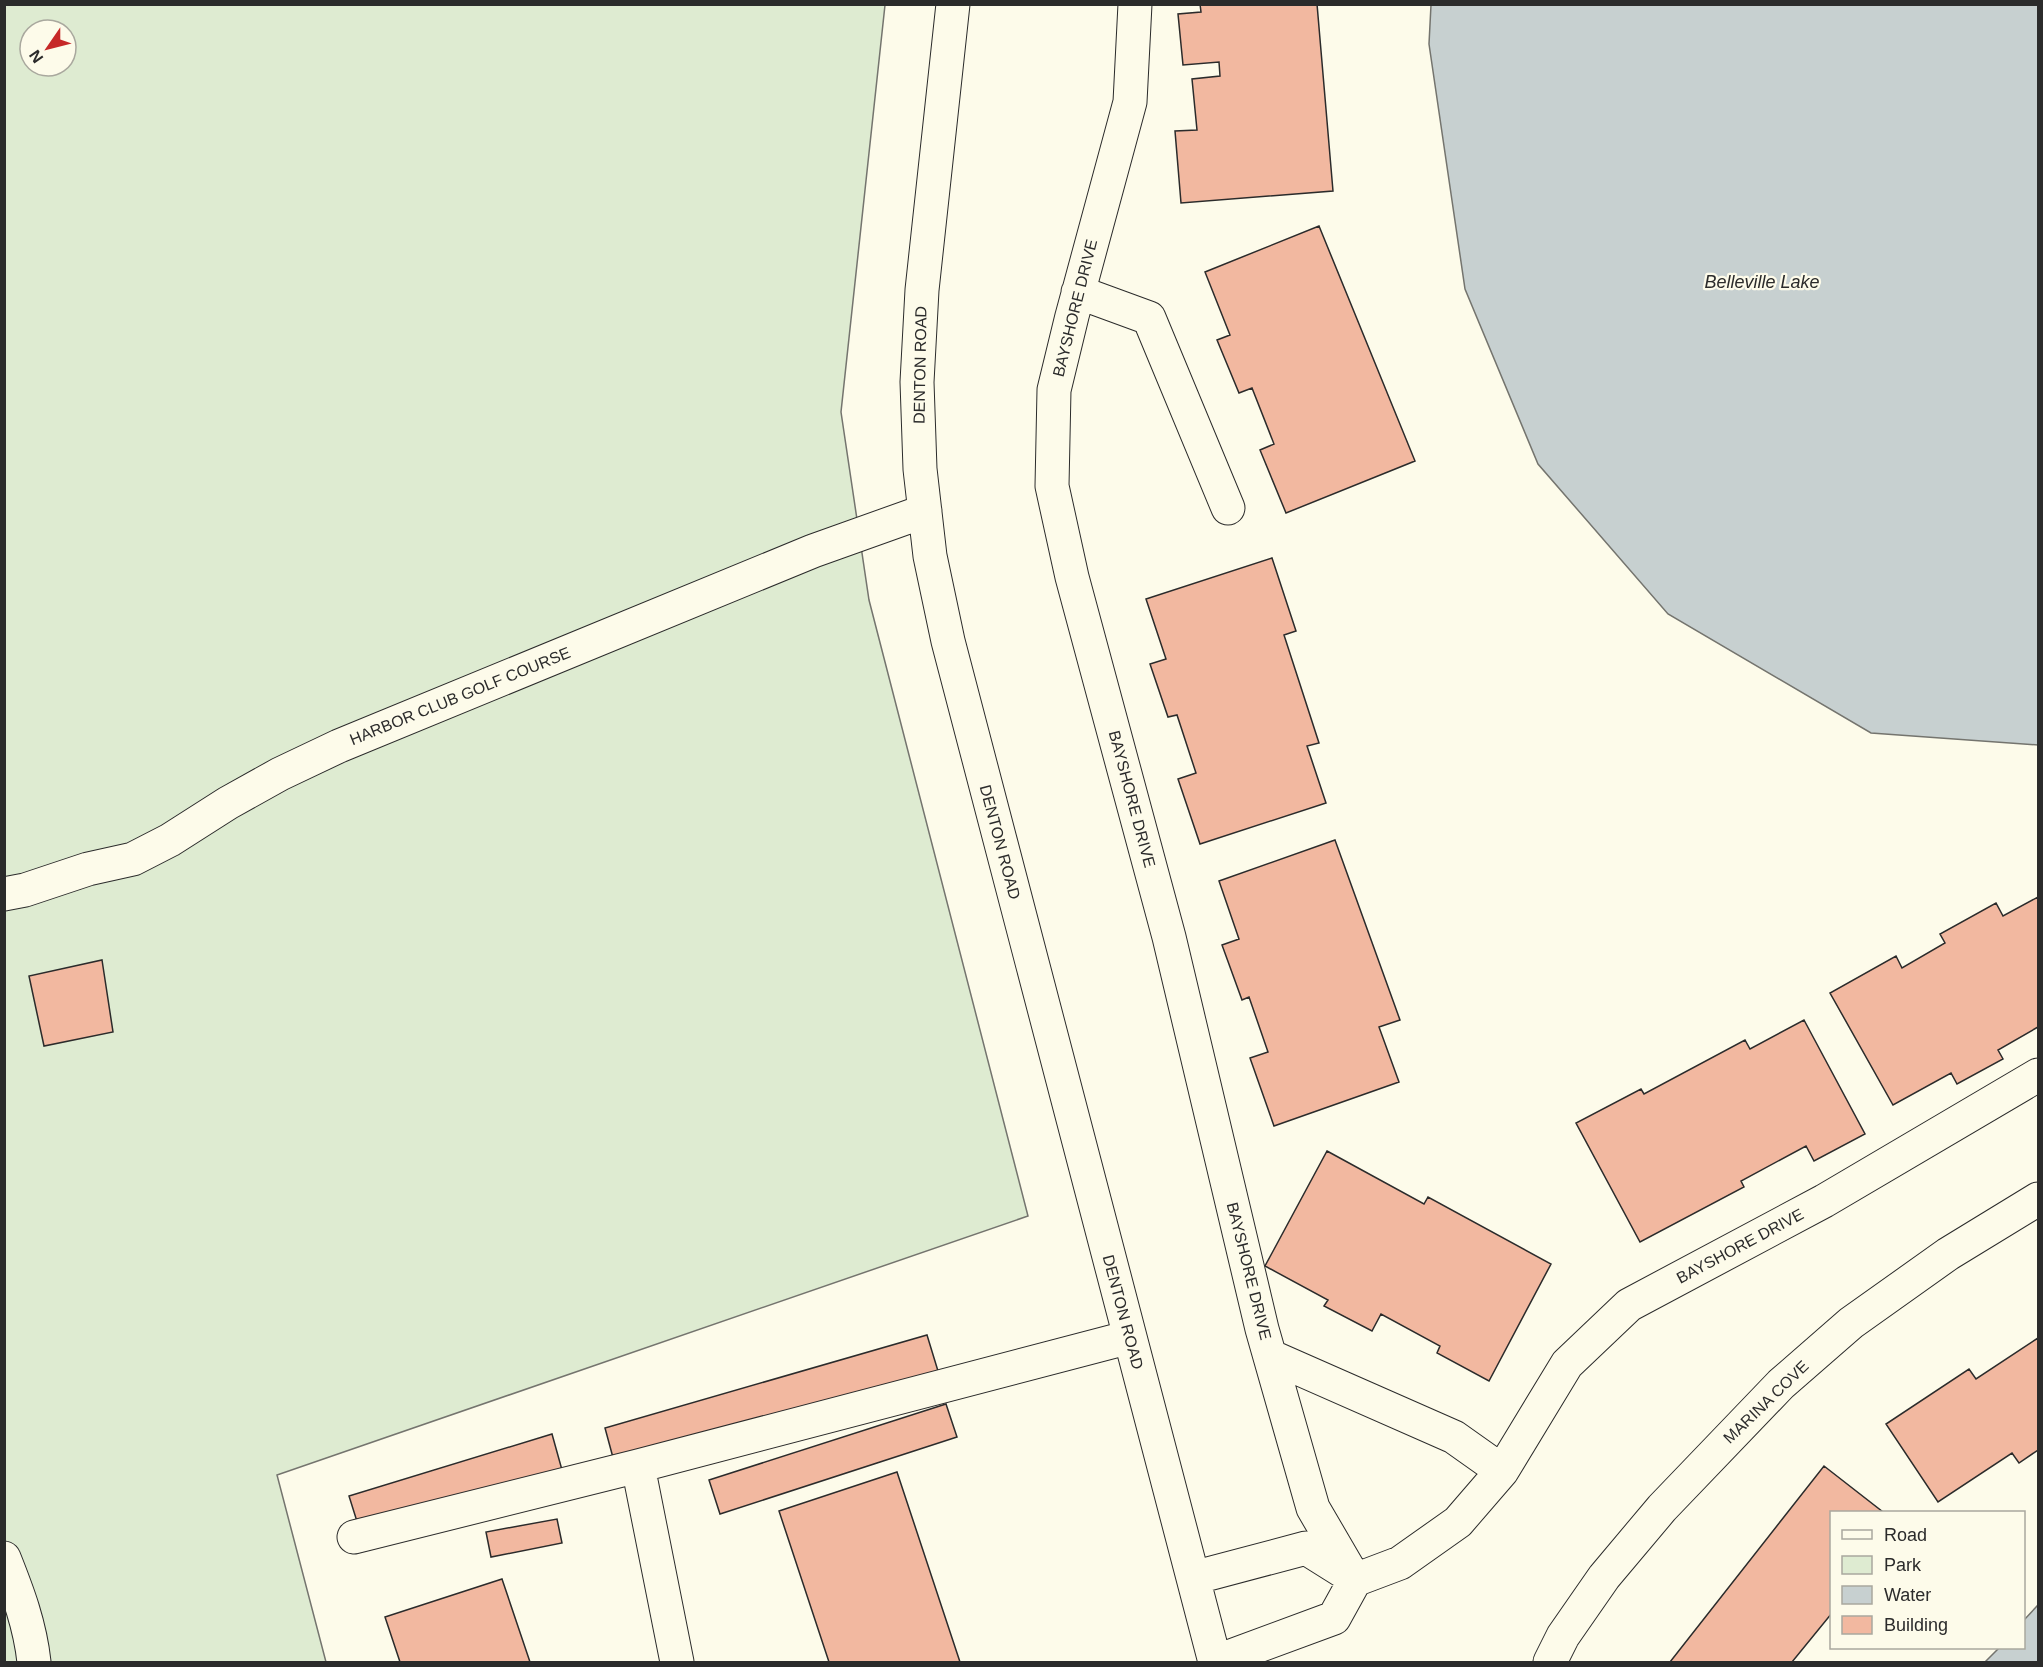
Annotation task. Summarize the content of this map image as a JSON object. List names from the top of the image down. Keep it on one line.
{"streets":{"street":["BAYSHORE DRIVE","DENTON ROAD","HARBOR CLUB GOLF COURSE","MARINA COVE"]},"crossings":[["DENTON ROAD","HARBOR CLUB GOLF COURSE"]],"water":["Belleville Lake"],"legend":["Road","Park","Water","Building"],"north":"bottom left"}
